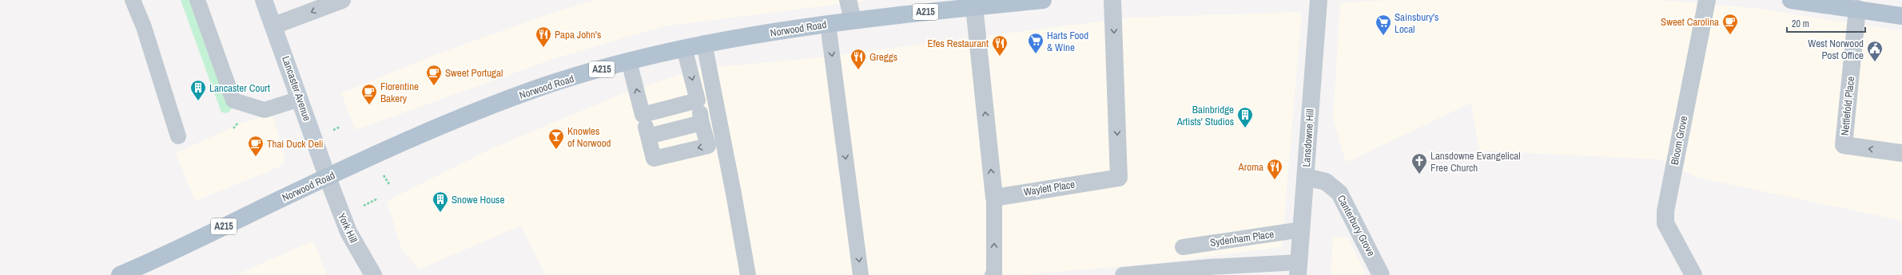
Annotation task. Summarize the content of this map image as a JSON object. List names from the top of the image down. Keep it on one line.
{"streets":{"main road":["A215","Norwood Road"],"street":["Lancaster Avenue","Nettlefold Place","Lansdowne Hill","Bloom Grove","Waylett Place","Canterbury Grove","York Hill"],"lane":["Sydenham Place"]},"crossings":[["Norwood Road","Lancaster Avenue"],["Norwood Road","York Hill"],["Lancaster Avenue","York Hill"],["Lansdowne Hill","Canterbury Grove"],["Lansdowne Hill","Sydenham Place"]],"places":{"cafe":["Sweet Carolina","Sweet Portugal","Florentine Bakery","Thai Duck Deli"],"supermarket":["Sainsbury's Local","Harts Food & Wine"],"restaurant":["Papa John's","Efes Restaurant","Greggs","Aroma"],"public building":["West Norwood Post Office"],"building":["Lancaster Court","Bainbridge Artists' Studios","Snowe House"],"bar":["Knowles of Norwood"],"church":["Lansdowne Evangelical Free Church"]},"scale_bar":"20 m"}
